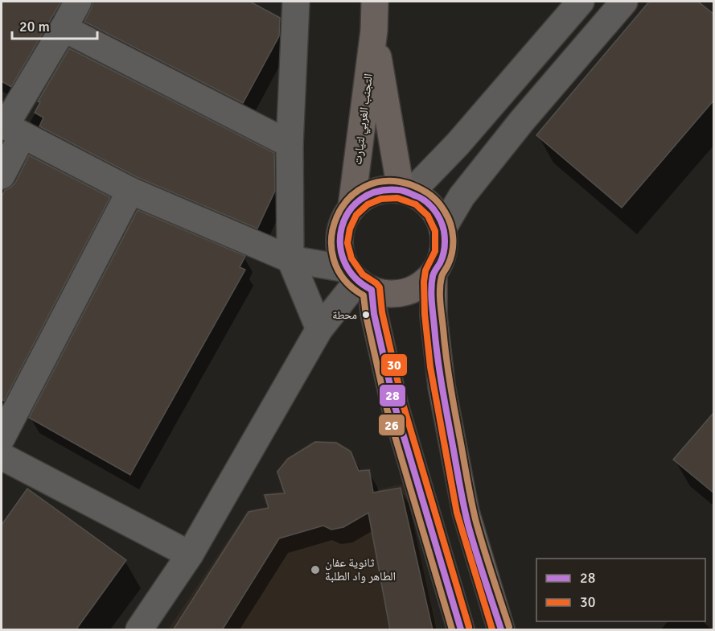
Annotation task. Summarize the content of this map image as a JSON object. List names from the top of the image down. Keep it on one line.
{"streets":{"highway":["التجنب الغربي لتيارت"]},"places":["محطة","ثانوية عفان الطاهر واد الطلبة"],"lines":["transit line 26","transit line 28","transit line 30"],"legend":["28","30"],"scale_bar":"20 m"}
